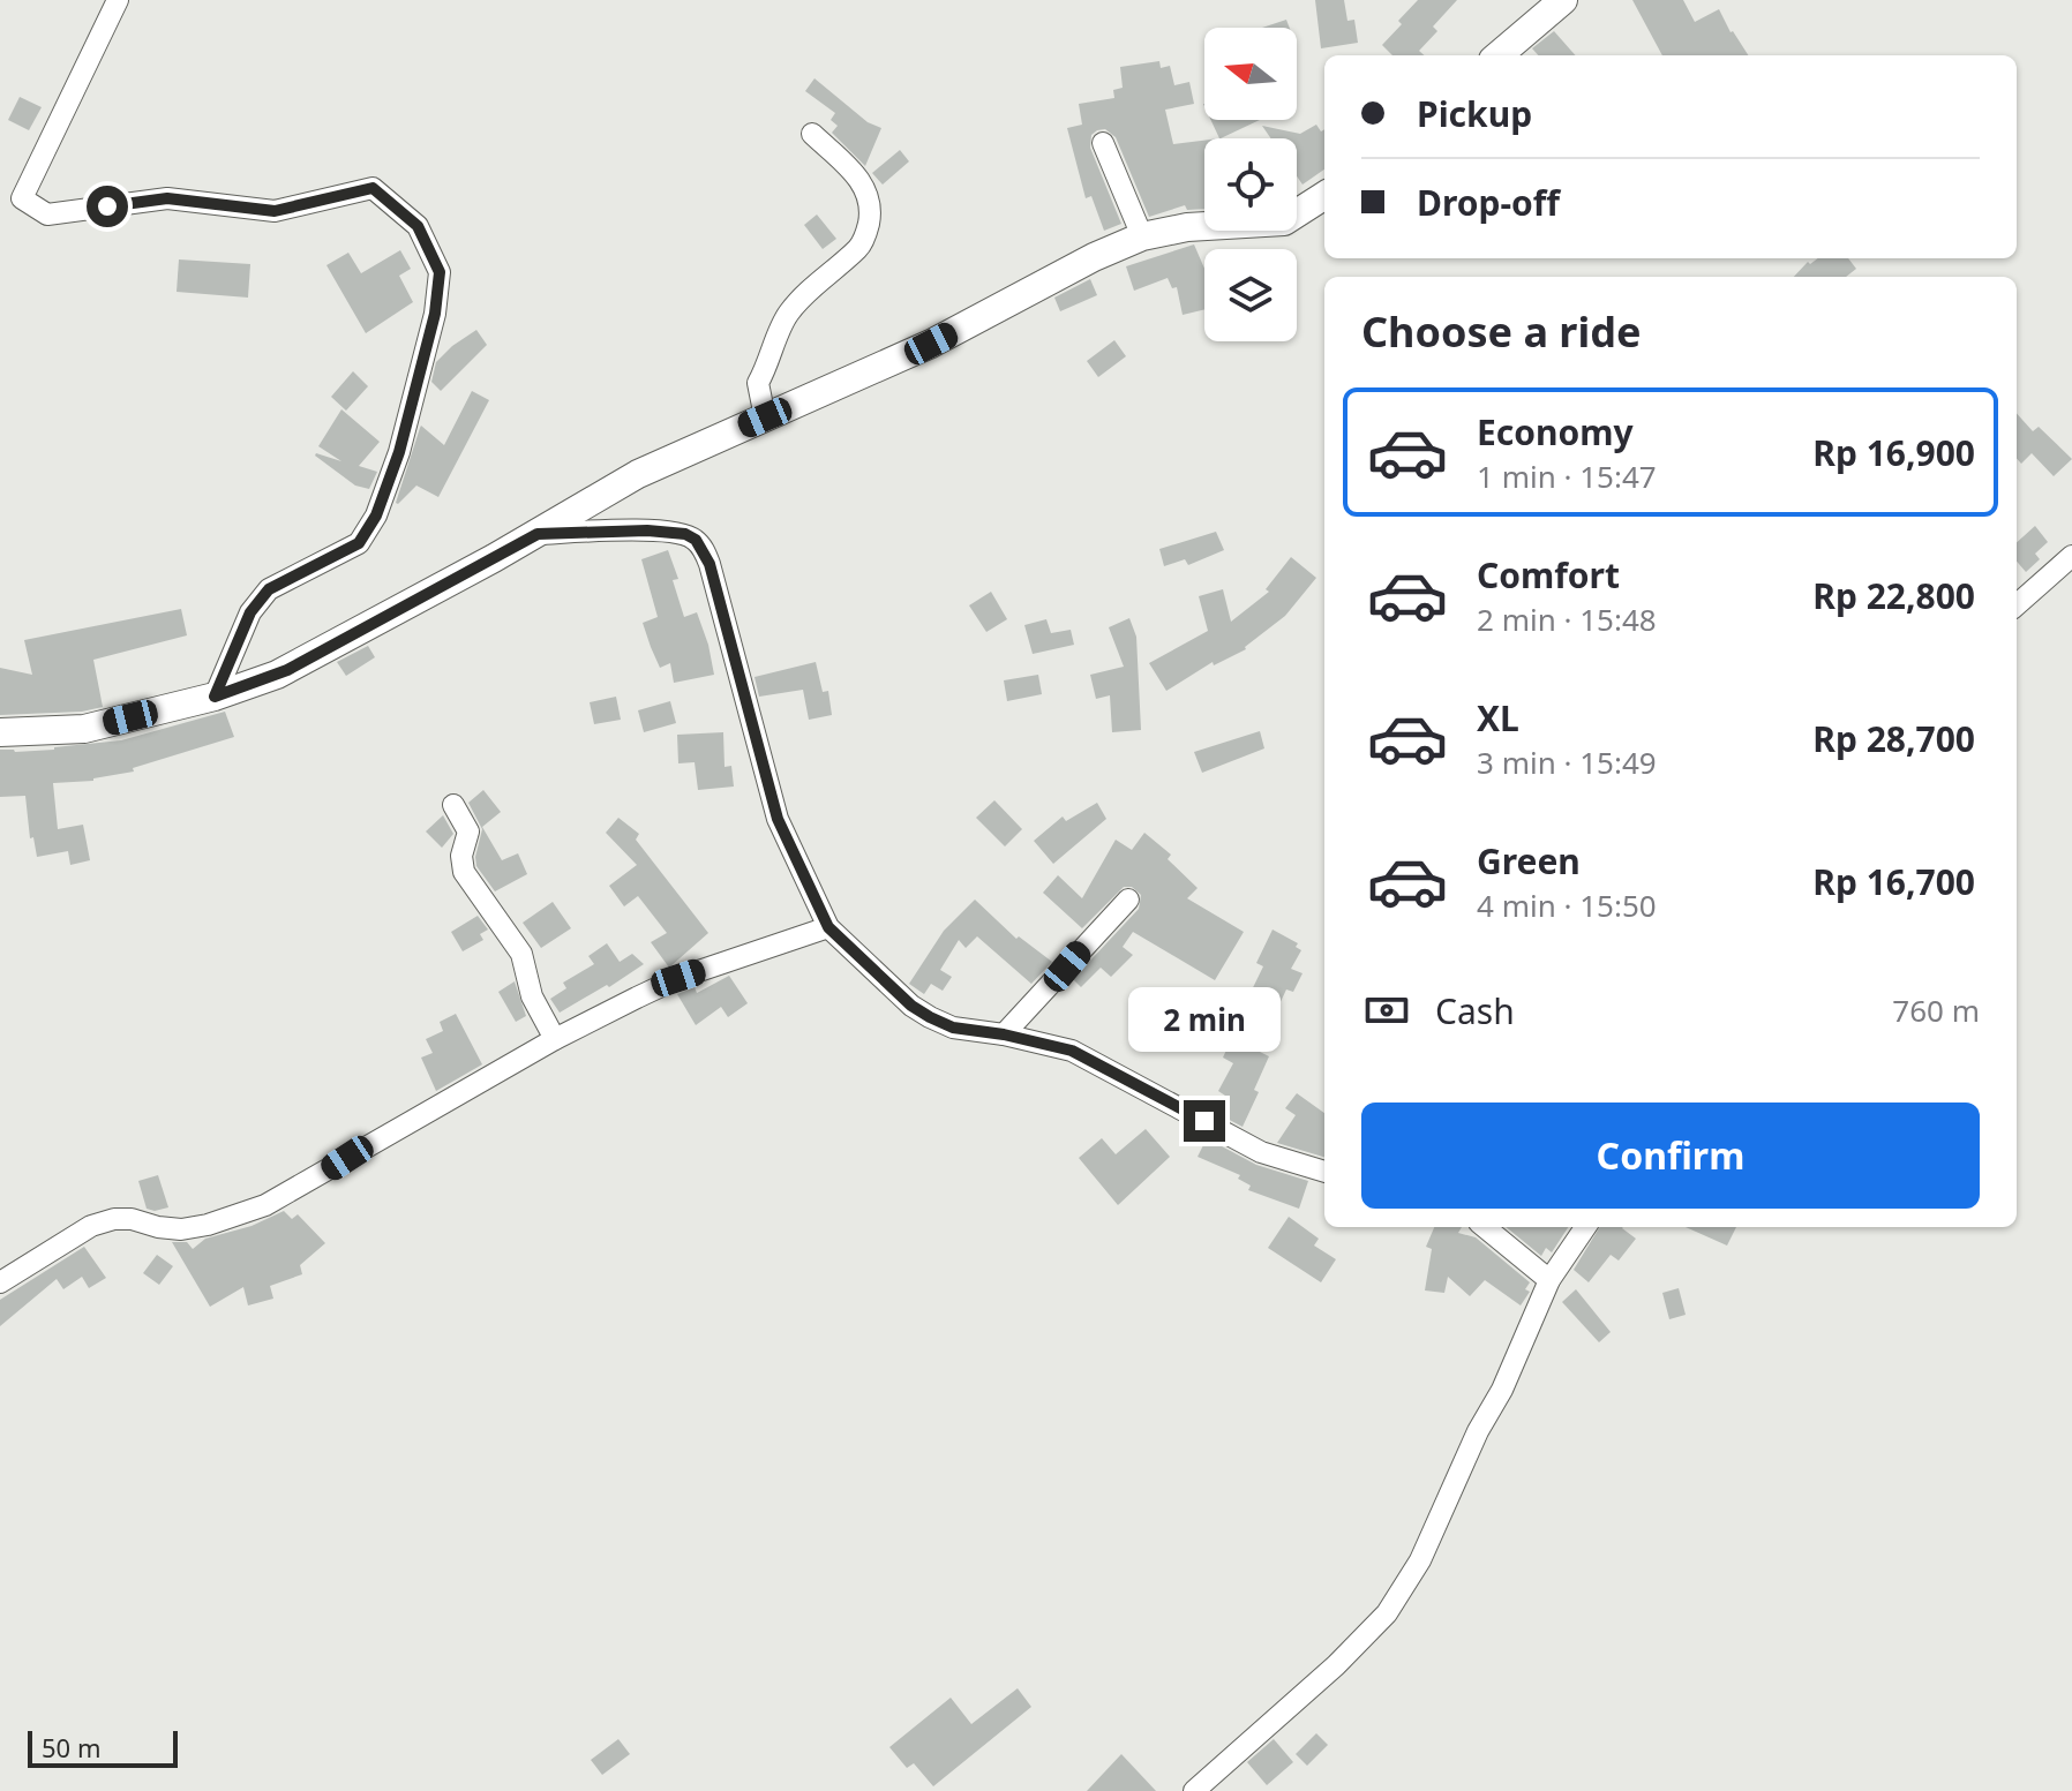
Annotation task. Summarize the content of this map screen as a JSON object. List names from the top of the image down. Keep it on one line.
{"scale_bar":"50 m","north":"left","page":{"banner":["Pickup","Drop-off"],"heading":"Choose a ride","list":[{"name":"Economy","note":"1 min · 15:47","value":"Rp 16,900"},{"name":"Comfort","note":"2 min · 15:48","value":"Rp 22,800"},{"name":"XL","note":"3 min · 15:49","value":"Rp 28,700"},{"name":"Green","note":"4 min · 15:50","value":"Rp 16,700"}],"pay":["Cash","760 m"],"bubble":"2 min","buttons":"Confirm","scale":"50 m"}}
